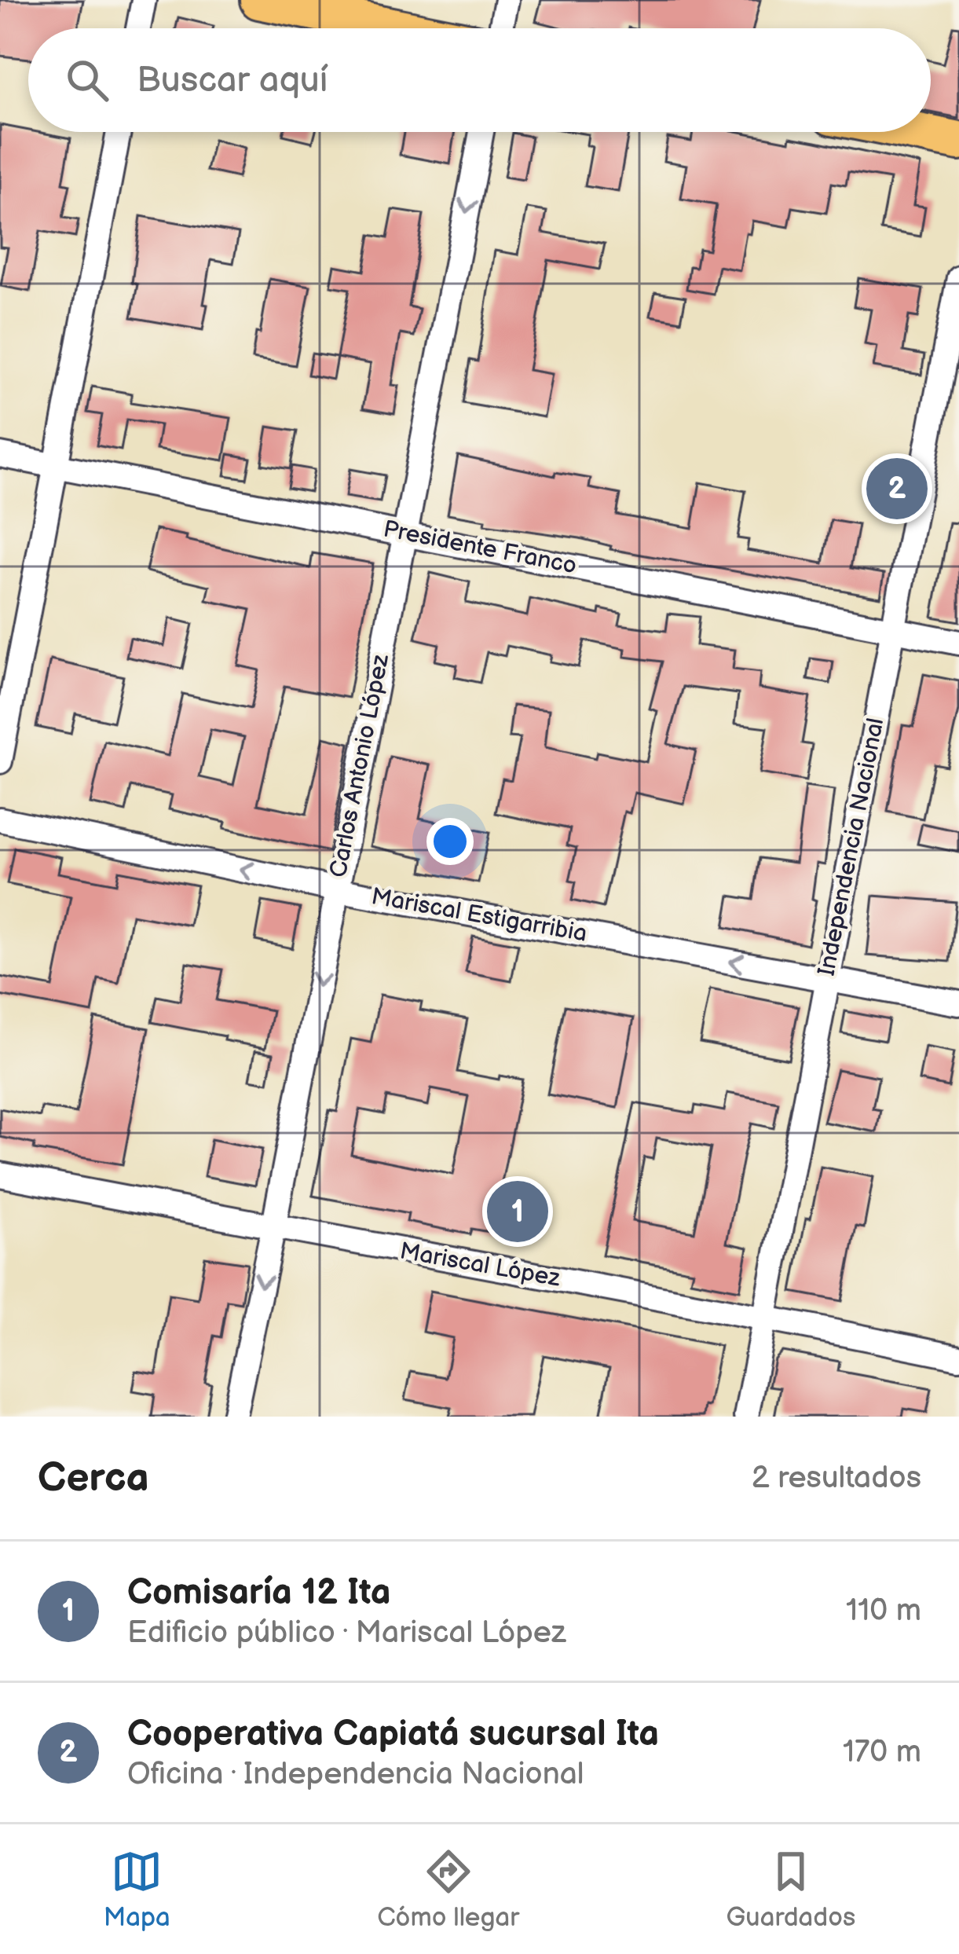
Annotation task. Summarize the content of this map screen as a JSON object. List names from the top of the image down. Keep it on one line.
{"streets":{"street":["Presidente Franco","Carlos Antonio López","Independencia Nacional","Mariscal Estigarribia","Mariscal López"]},"crossings":[["Presidente Franco","Carlos Antonio López"],["Presidente Franco","Independencia Nacional"],["Carlos Antonio López","Mariscal Estigarribia"],["Carlos Antonio López","Mariscal López"],["Independencia Nacional","Mariscal Estigarribia"],["Independencia Nacional","Mariscal López"]],"one_way":["Carlos Antonio López","Mariscal Estigarribia"],"page":{"search":"Buscar aquí","pins":["2","1"],"heading":["Cerca","2 resultados"],"list":[{"mark":"1","name":"Comisaría 12 Ita","note":"Edificio público · Mariscal López","value":"110 m"},{"mark":"2","name":"Cooperativa Capiatá sucursal Ita","note":"Oficina · Independencia Nacional","value":"170 m"}],"nav":["Mapa","Cómo llegar","Guardados"]}}
